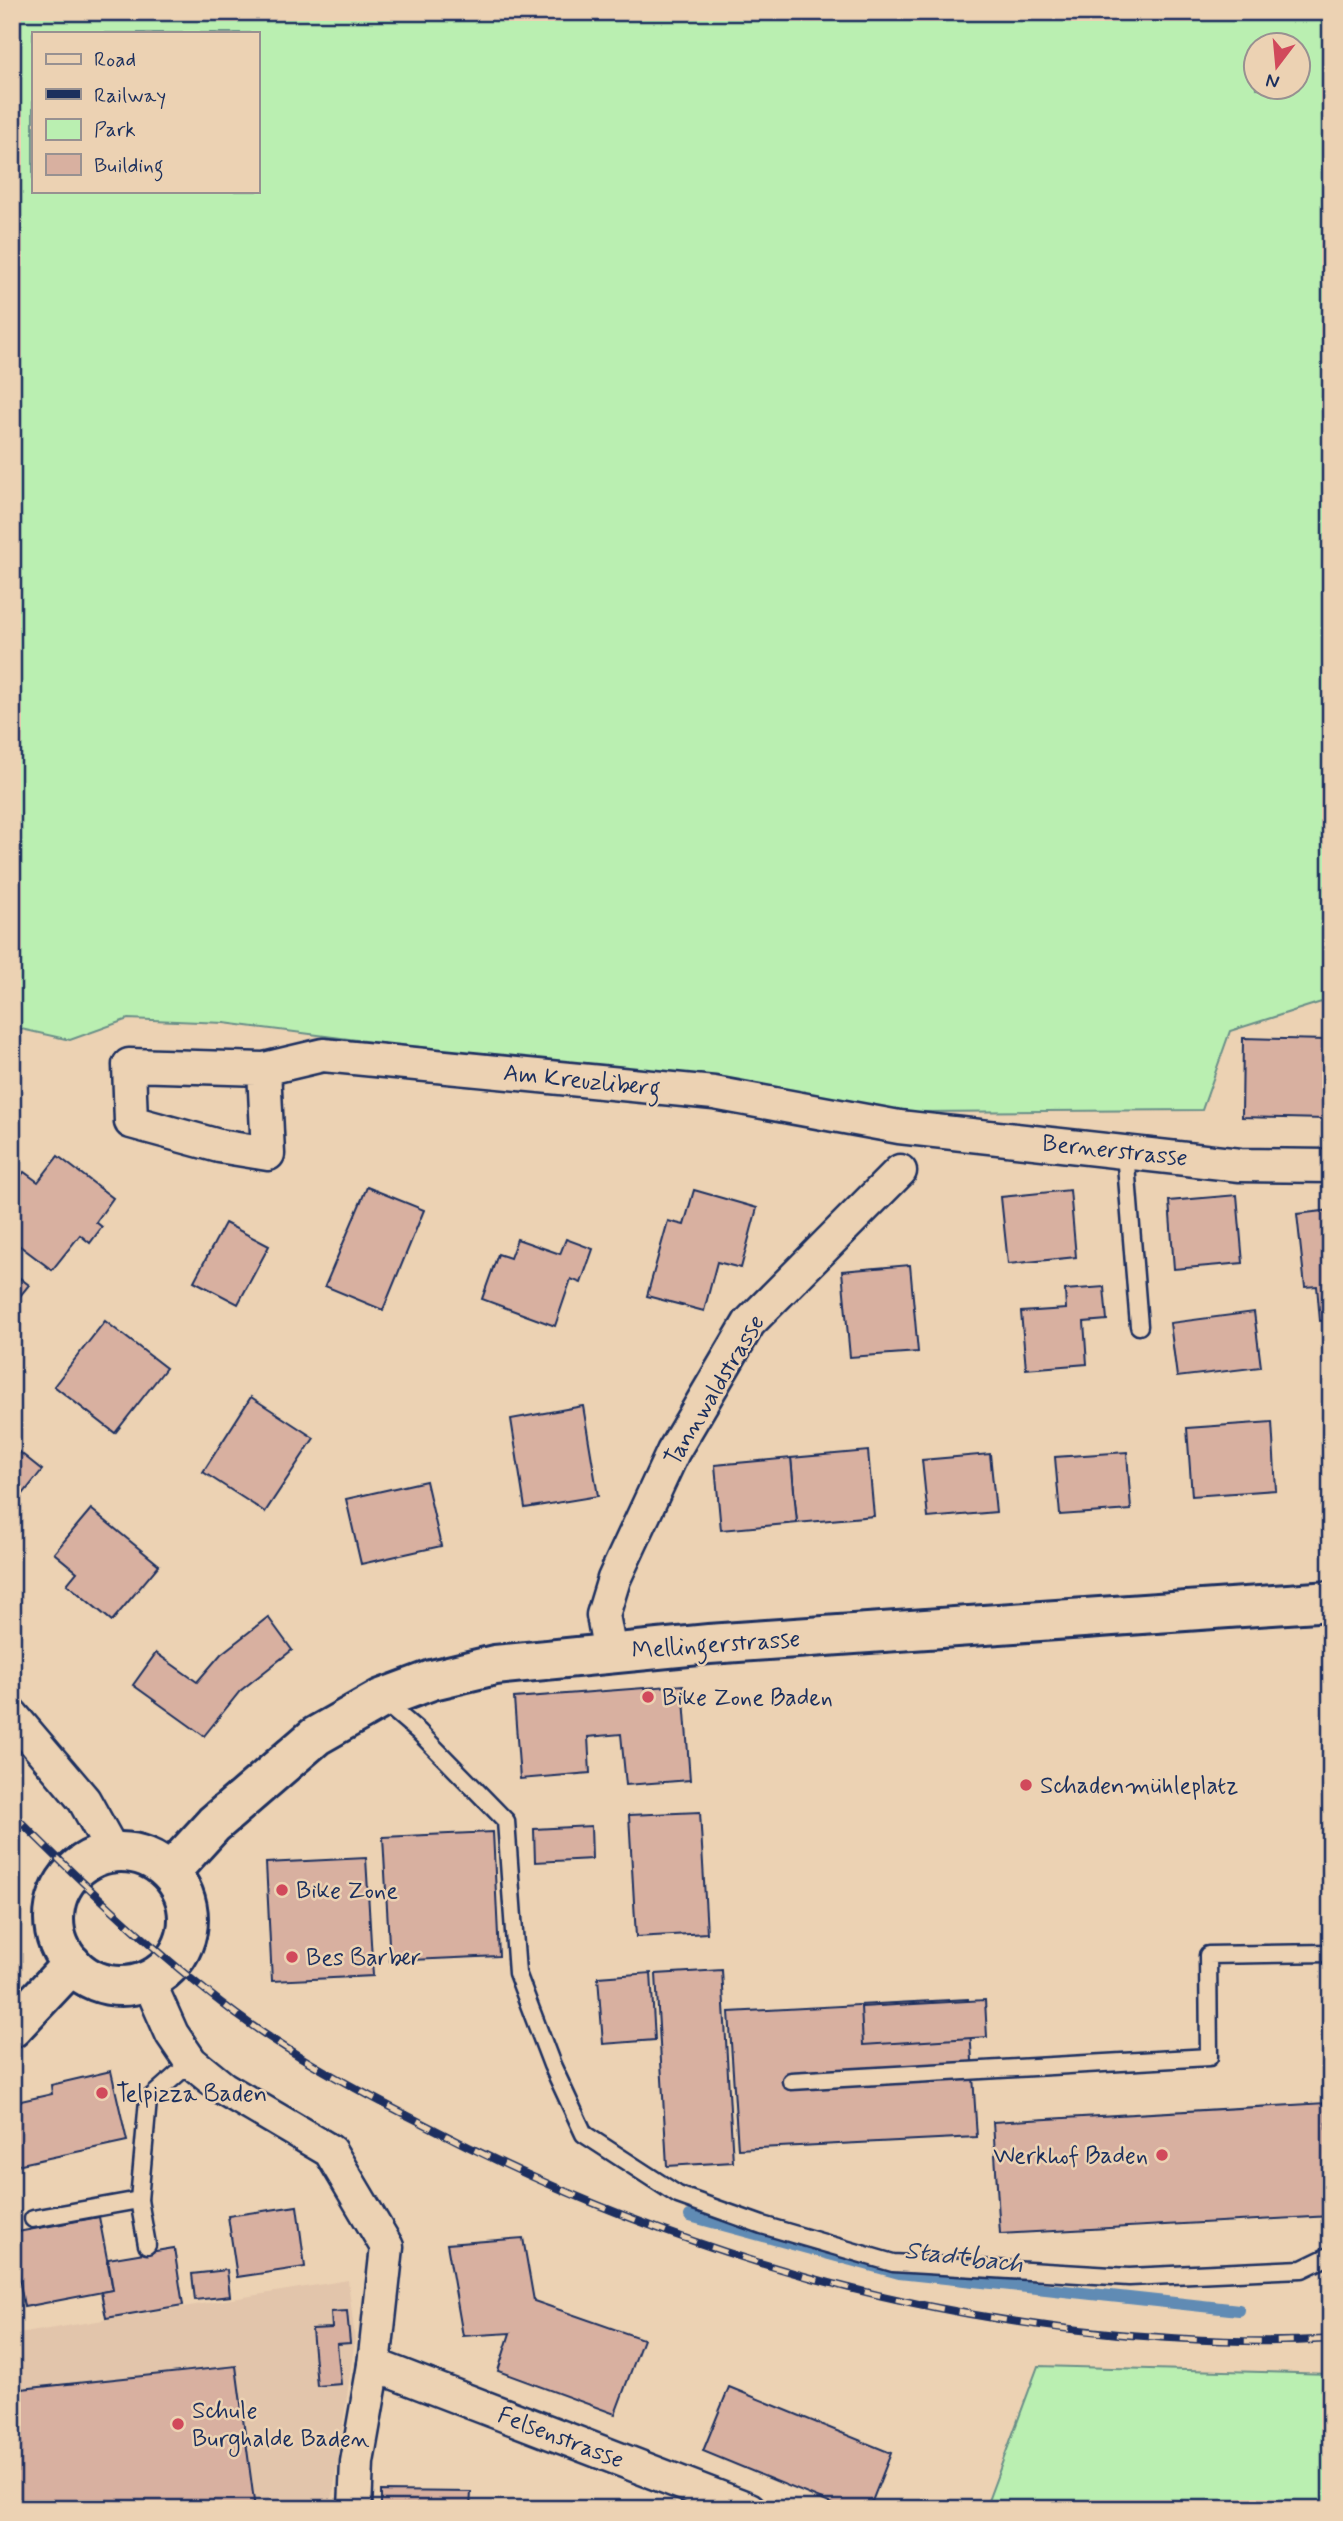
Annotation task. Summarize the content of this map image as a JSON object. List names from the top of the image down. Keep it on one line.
{"streets":{"main road":["Mellingerstrasse"],"street":["Am Kreuzliberg","Bernerstrasse","Tannwaldstrasse","Felsenstrasse"]},"crossings":[["Am Kreuzliberg","Bernerstrasse"],["Tannwaldstrasse","Mellingerstrasse"]],"water":["Stadtbach"],"places":["Bike Zone Baden","Schadenmühleplatz","Bike Zone","Bes Barber","Telpizza Baden","Werkhof Baden","Schule Burghalde Baden"],"legend":["Road","Railway","Park","Building"],"north":"bottom"}
